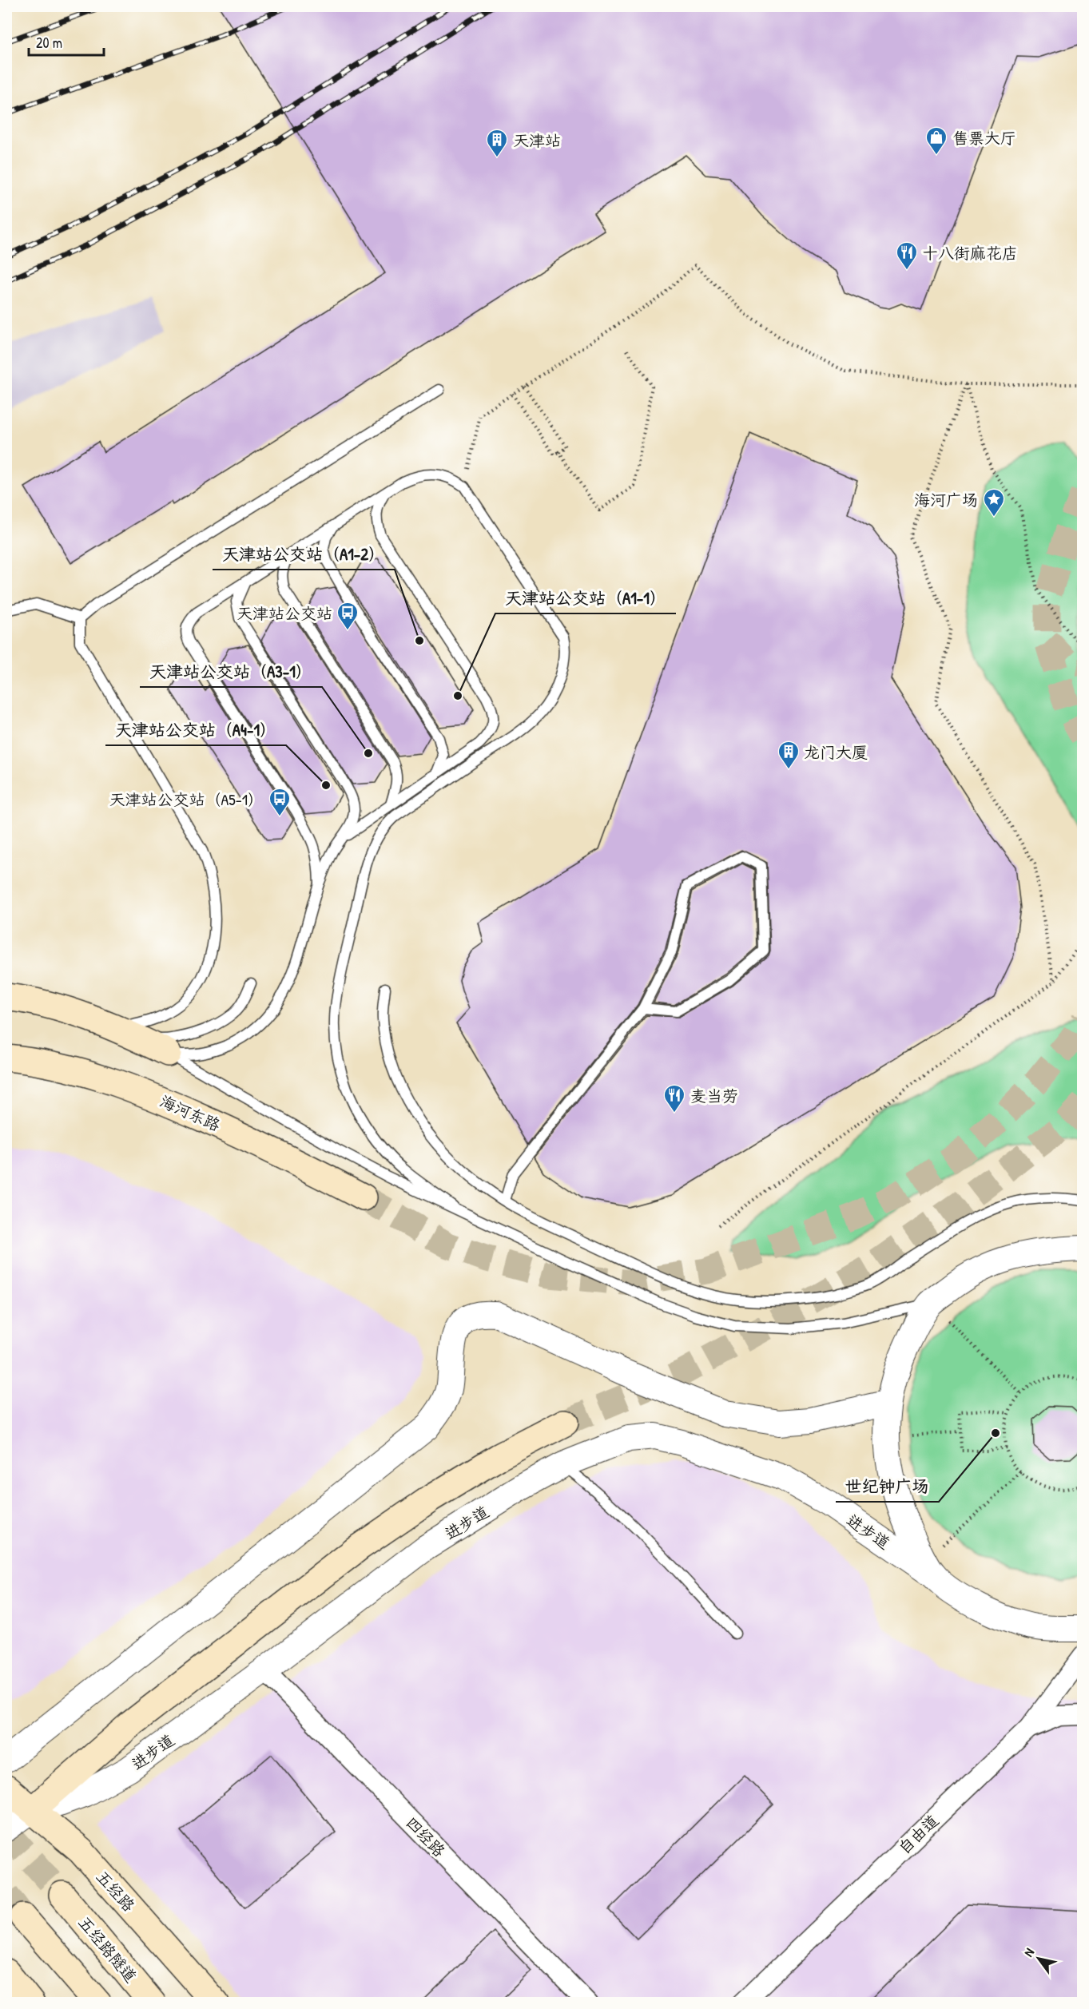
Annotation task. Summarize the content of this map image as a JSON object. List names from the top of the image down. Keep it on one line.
{"streets":{"main road":["海河东路","进步道","五经路","五经路隧道"],"street":["自由道","四经路"]},"crossings":[["进步道","四经路"],["进步道","五经路"]],"places":{"shop":["售票大厅"],"building":["天津站","龙门大厦"],"restaurant":["十八街麻花店","麦当劳"],"place":["海河广场"],"bus stop":["天津站公交站","天津站公交站（A5-1）"],"other":["天津站公交站（A1-2）","天津站公交站（A1-1）","天津站公交站（A3-1）","天津站公交站（A4-1）","世纪钟广场"]},"scale_bar":"20 m","north":"top left"}
